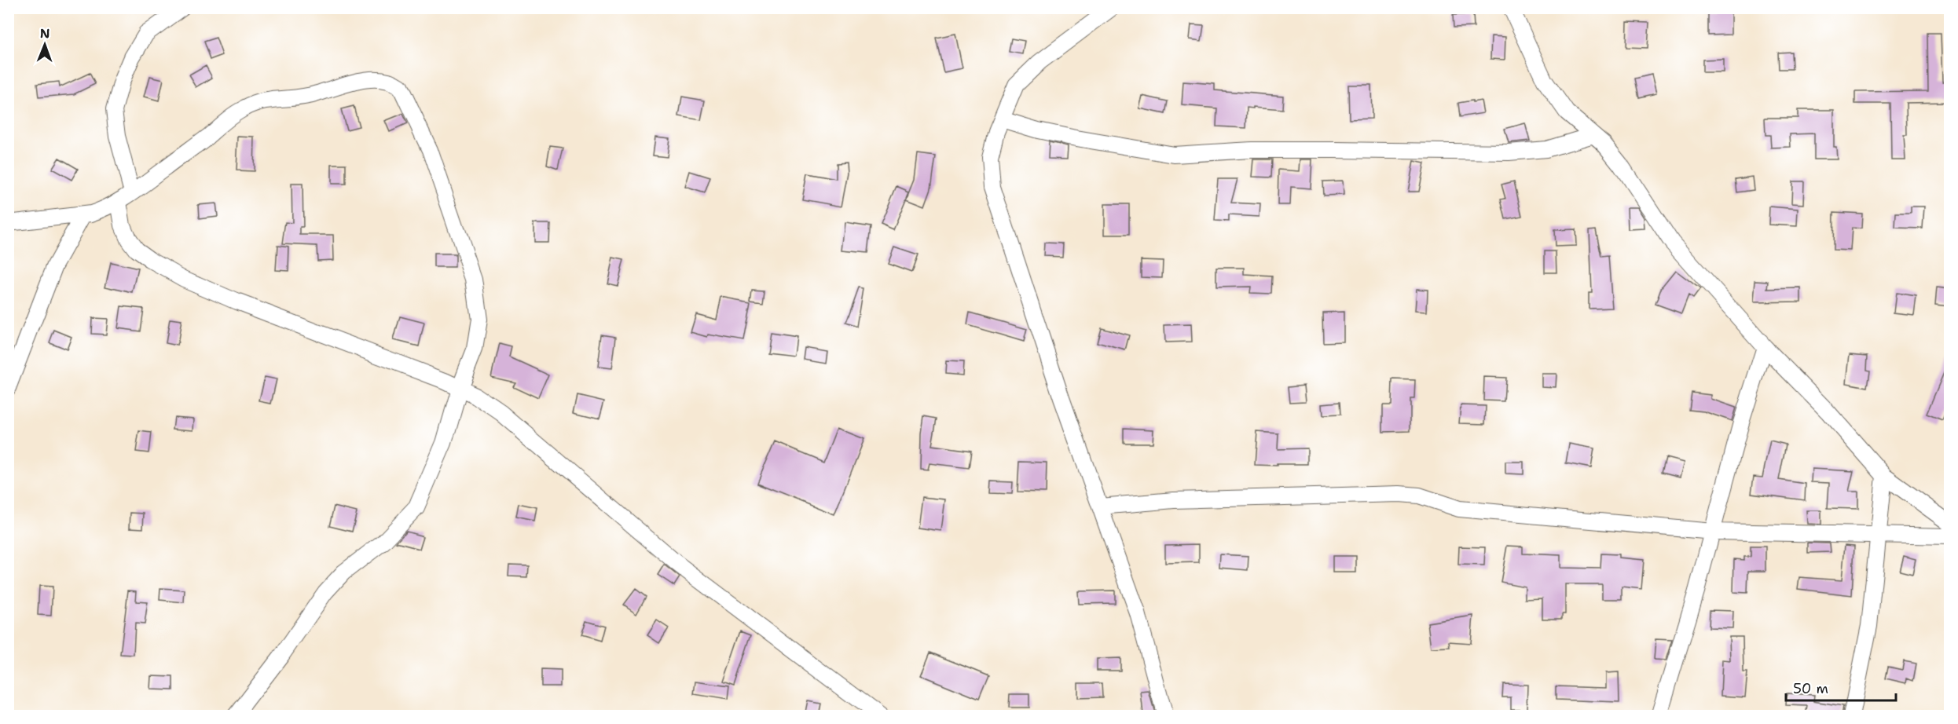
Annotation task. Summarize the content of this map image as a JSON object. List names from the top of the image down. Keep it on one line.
{"scale_bar":"50 m","north":"top"}
